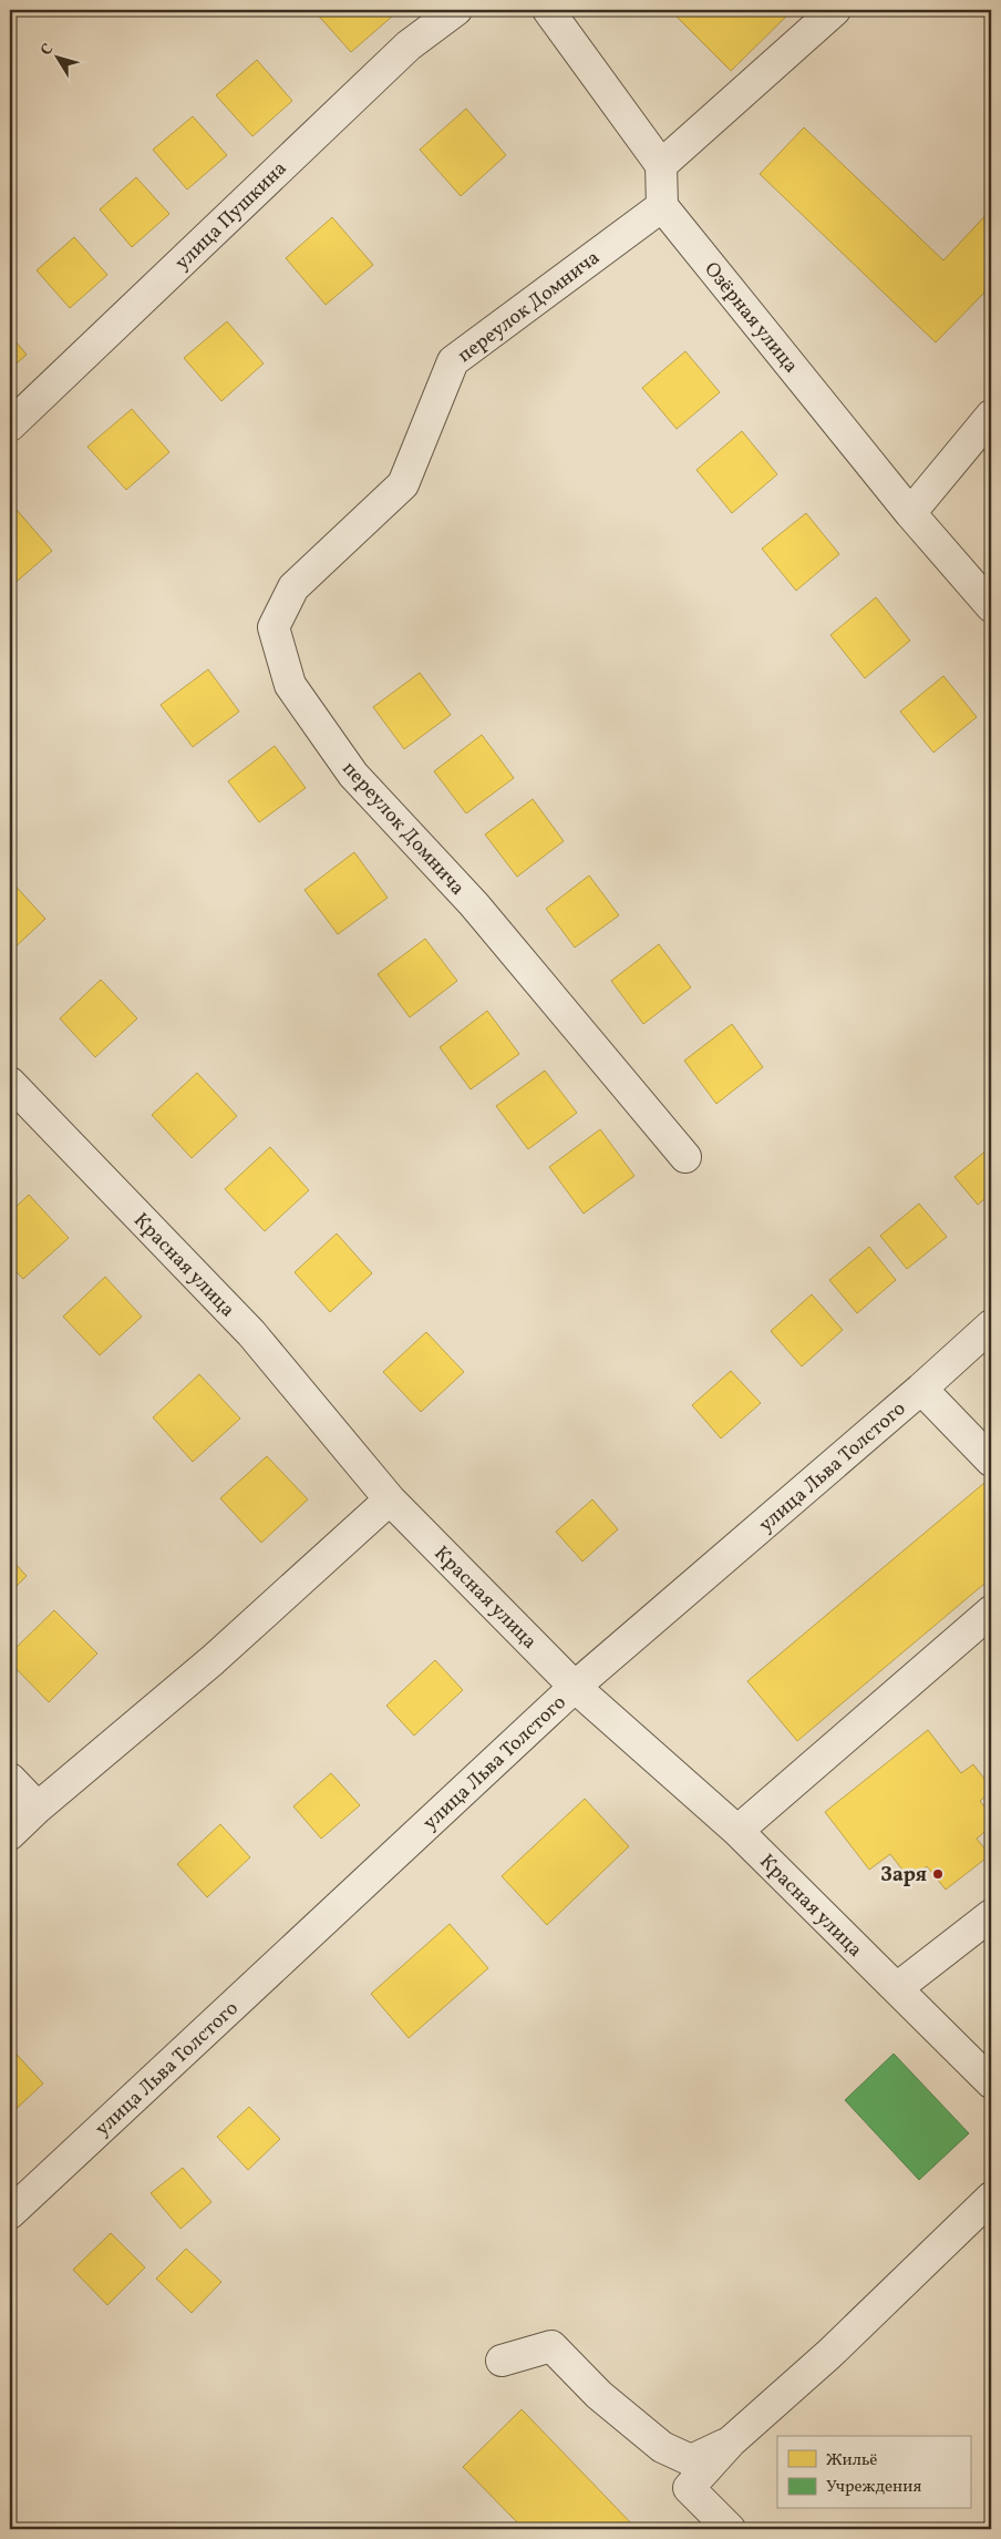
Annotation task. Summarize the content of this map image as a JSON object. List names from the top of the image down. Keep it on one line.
{"streets":{"street":["улица Пушкина","переулок Домнича","Озёрная улица","Красная улица","улица Льва Толстого"]},"crossings":[["переулок Домнича","Озёрная улица"],["Красная улица","улица Льва Толстого"]],"places":["Заря"],"legend":["Жильё","Учреждения"],"north":"top left"}
